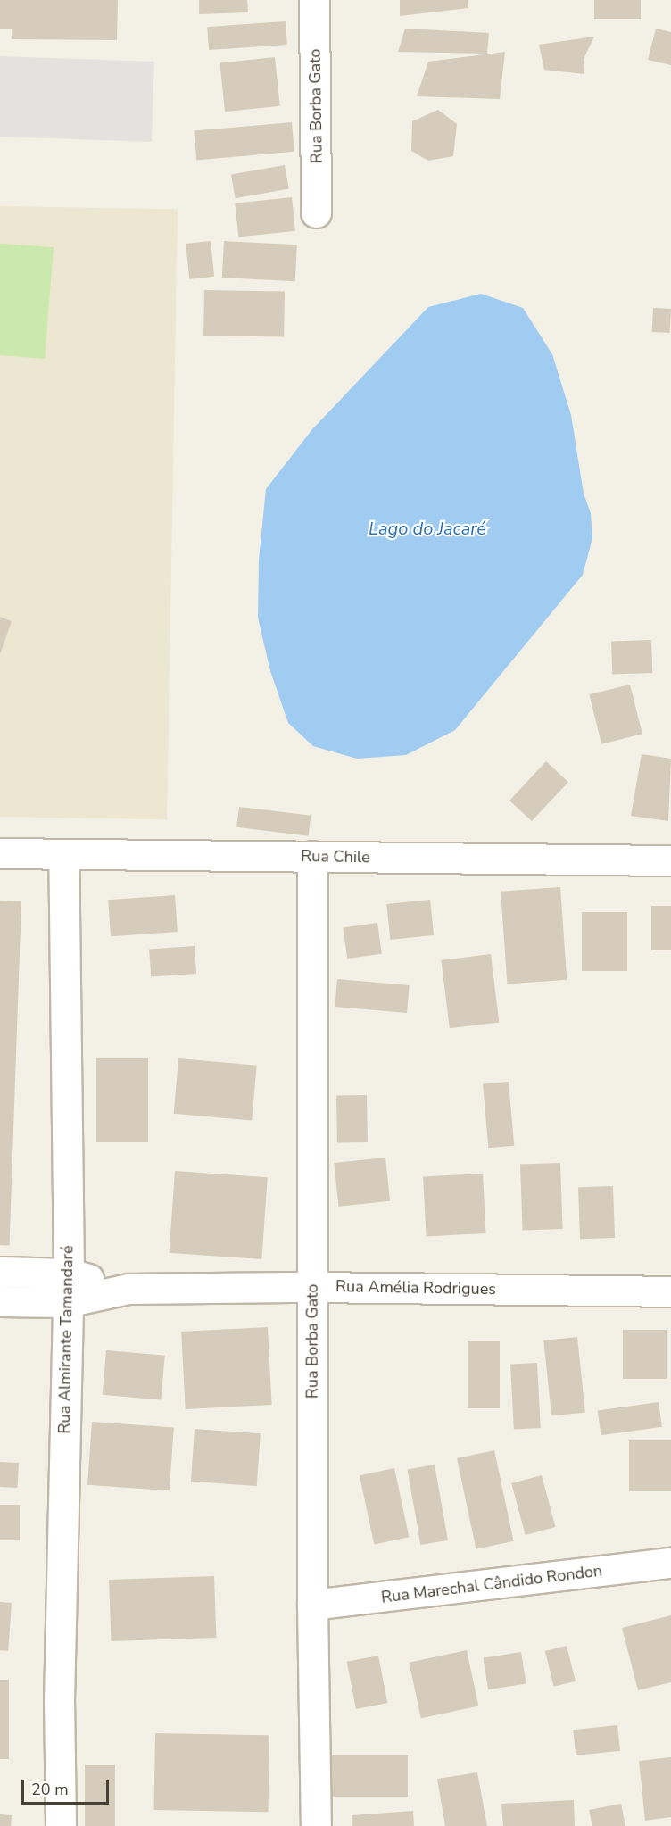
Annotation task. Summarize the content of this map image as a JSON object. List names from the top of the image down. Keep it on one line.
{"streets":{"street":["Rua Borba Gato","Rua Chile","Rua Amélia Rodrigues","Rua Almirante Tamandaré","Rua Marechal Cândido Rondon"]},"crossings":[["Rua Borba Gato","Rua Chile"],["Rua Borba Gato","Rua Amélia Rodrigues"],["Rua Borba Gato","Rua Marechal Cândido Rondon"],["Rua Chile","Rua Almirante Tamandaré"],["Rua Amélia Rodrigues","Rua Almirante Tamandaré"]],"water":["Lago do Jacaré"],"scale_bar":"20 m"}
